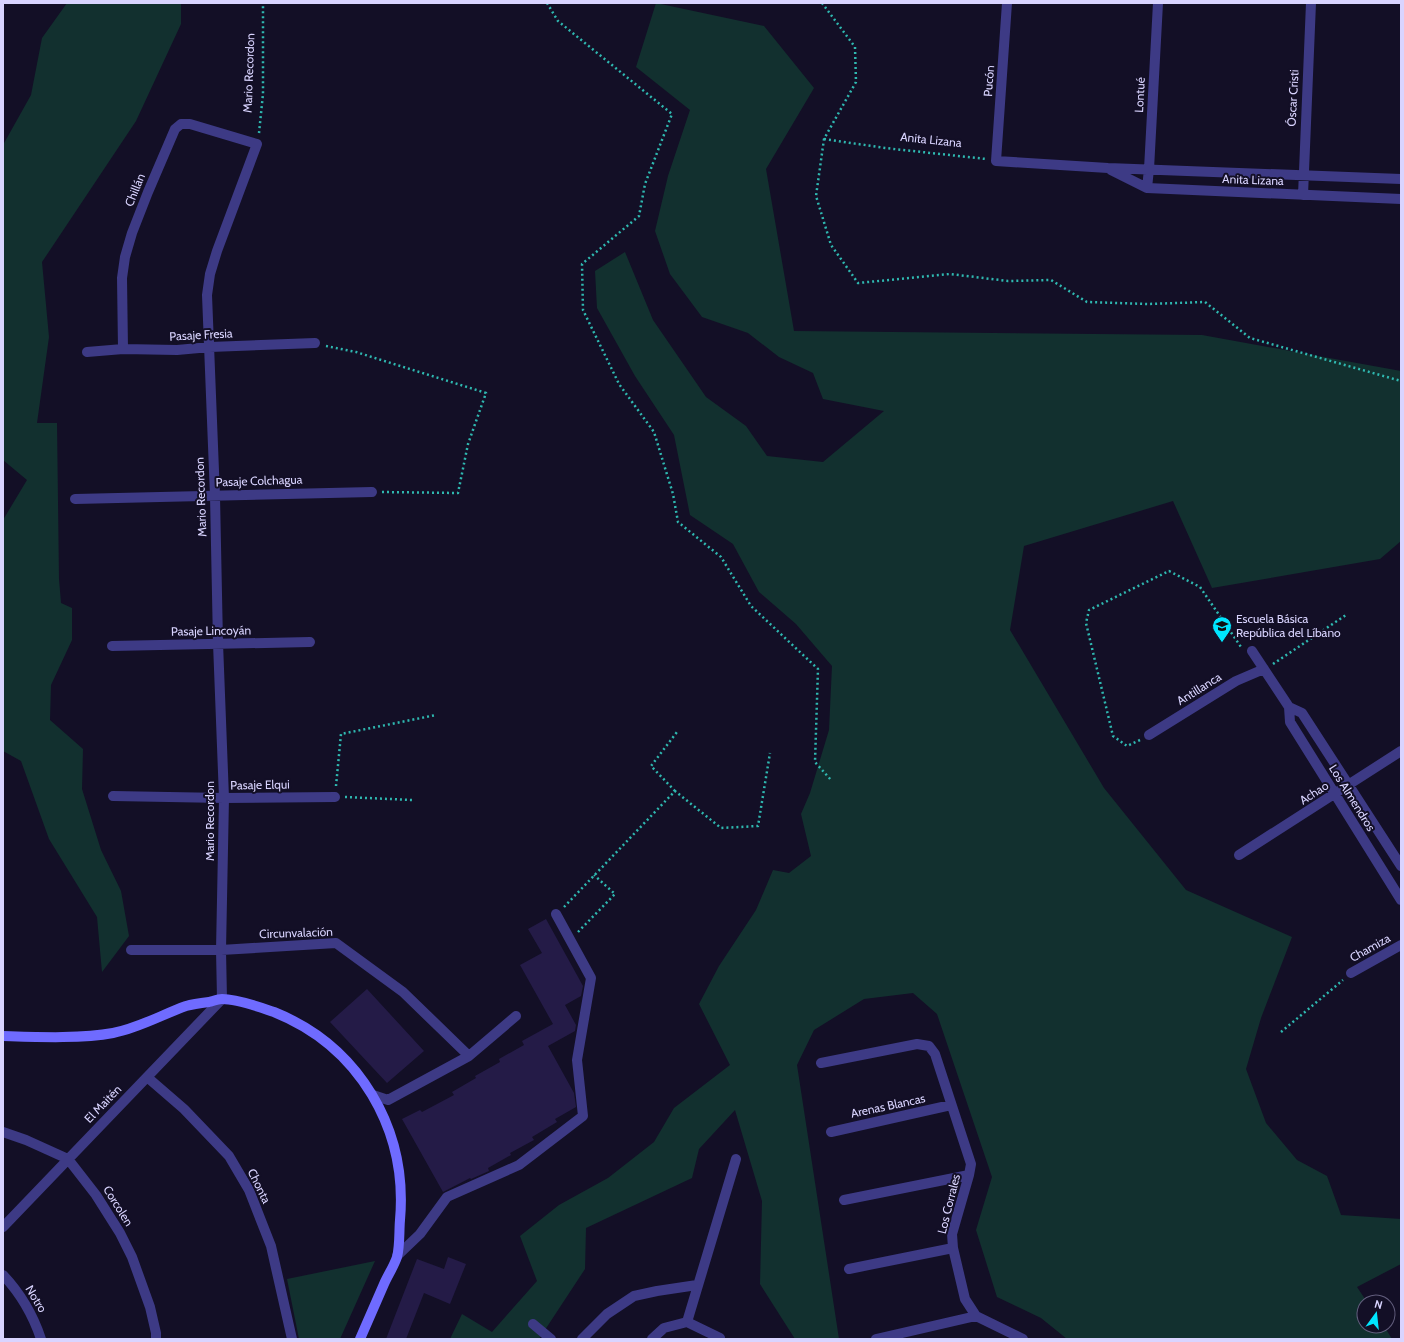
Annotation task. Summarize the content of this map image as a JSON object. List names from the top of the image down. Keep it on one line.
{"streets":{"street":["Mario Recordon","Pucón","Lontué","Óscar Cristi","Anita Lizana","Chillán","Pasaje Fresia","Pasaje Colchagua","Pasaje Lincoyán","Antillanca","Pasaje Elqui","Achao","Los Almendros","Circunvalación","Chamiza","El Maitén","Arenas Blancas","Chonta","Los Corrales","Corcolen","Notro"]},"crossings":[["Mario Recordon","Chillán"],["Mario Recordon","Pasaje Fresia"],["Mario Recordon","Pasaje Colchagua"],["Mario Recordon","Pasaje Lincoyán"],["Mario Recordon","Pasaje Elqui"],["Mario Recordon","Circunvalación"],["Mario Recordon","El Maitén"],["Pucón","Anita Lizana"],["Lontué","Anita Lizana"],["Óscar Cristi","Anita Lizana"],["Chillán","Pasaje Fresia"],["Antillanca","Los Almendros"],["Achao","Los Almendros"],["El Maitén","Chonta"],["El Maitén","Corcolen"],["Arenas Blancas","Los Corrales"]],"places":{"school or university":["Escuela Básica República del Líbano"]},"north":"top"}
